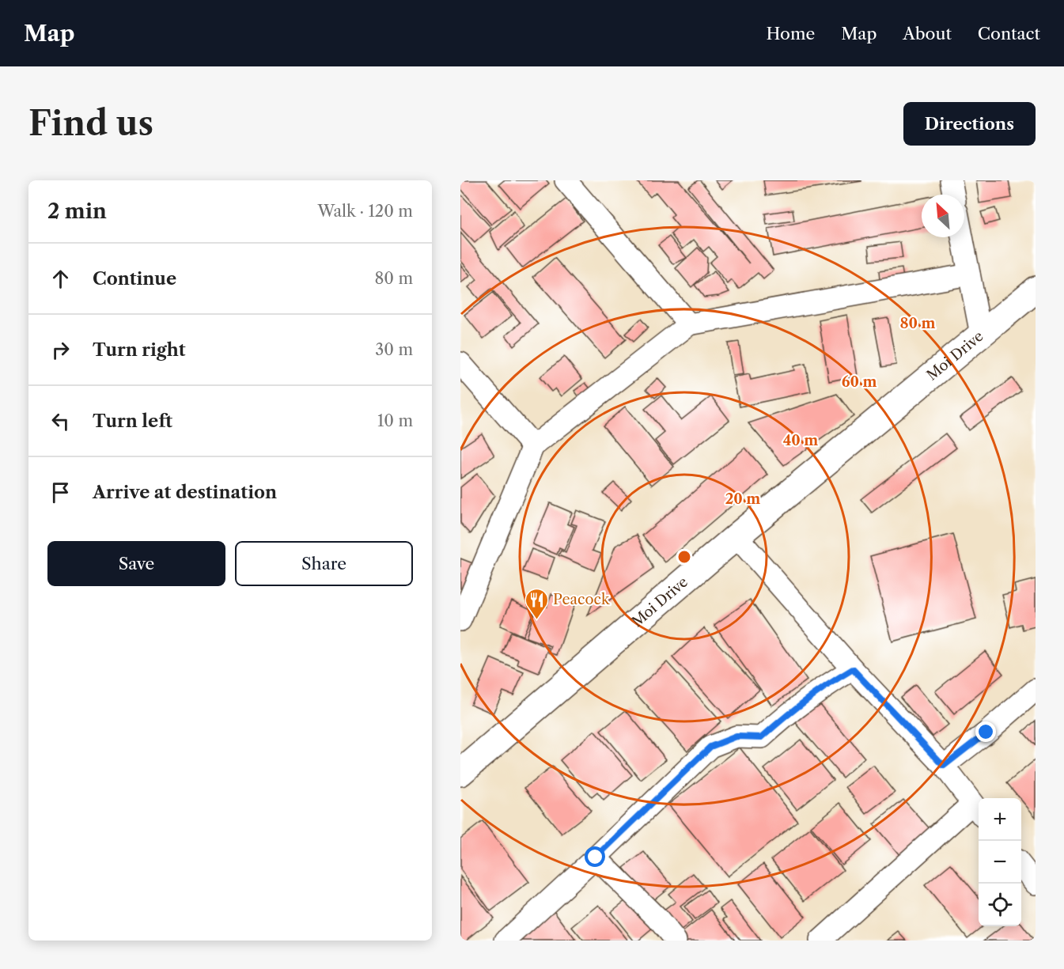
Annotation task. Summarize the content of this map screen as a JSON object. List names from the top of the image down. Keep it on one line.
{"streets":{"street":["Moi Drive"]},"places":{"restaurant":["Peacock"]},"north":"top left","page":{"header":"Map","nav":["Home","Map","About","Contact"],"buttons":["Directions",["Save","Share"]],"title":"Find us","heading":["2 min","Walk · 120 m"],"list":[["Continue","80 m"],["Turn right","30 m"],["Turn left","10 m"],"Arrive at destination"],"map_buttons":["+","−"]},"rings":["80 m","60 m","40 m","20 m"]}
